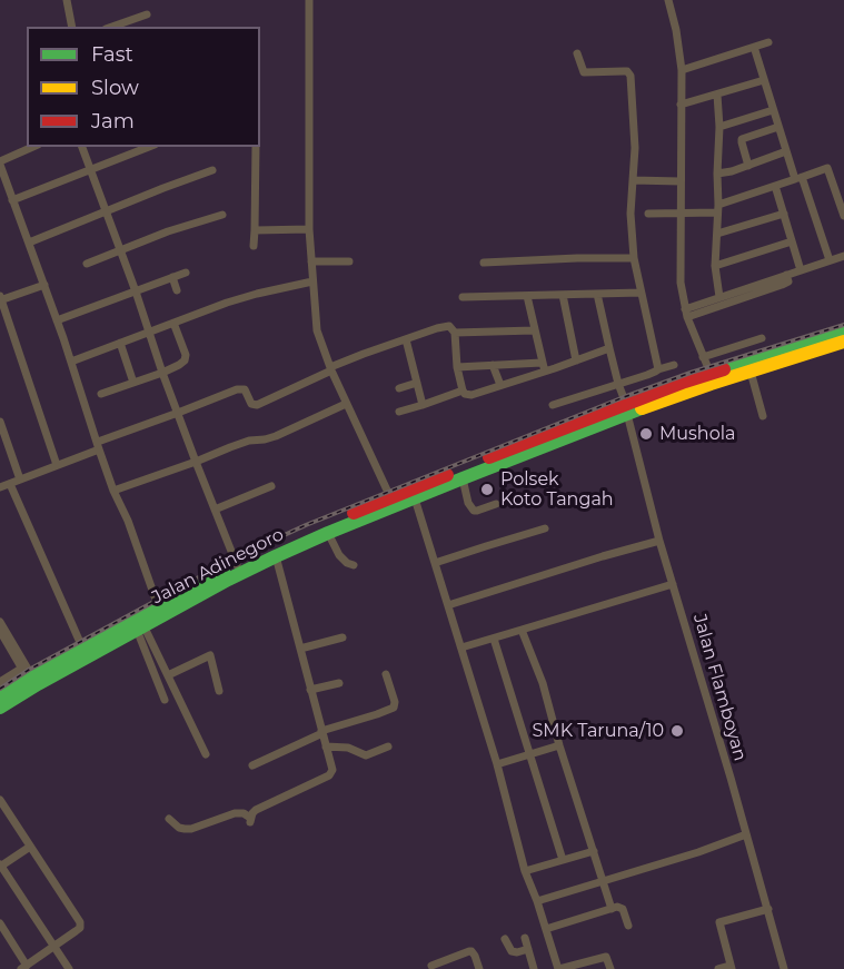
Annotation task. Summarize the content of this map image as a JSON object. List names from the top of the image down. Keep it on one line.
{"streets":{"highway":["Jalan Adinegoro"],"street":["Jalan Flamboyan"]},"crossings":[["Jalan Adinegoro","Jalan Flamboyan"]],"places":["Mushola","Polsek Koto Tangah","SMK Taruna/10"],"legend":["Fast","Slow","Jam"]}
